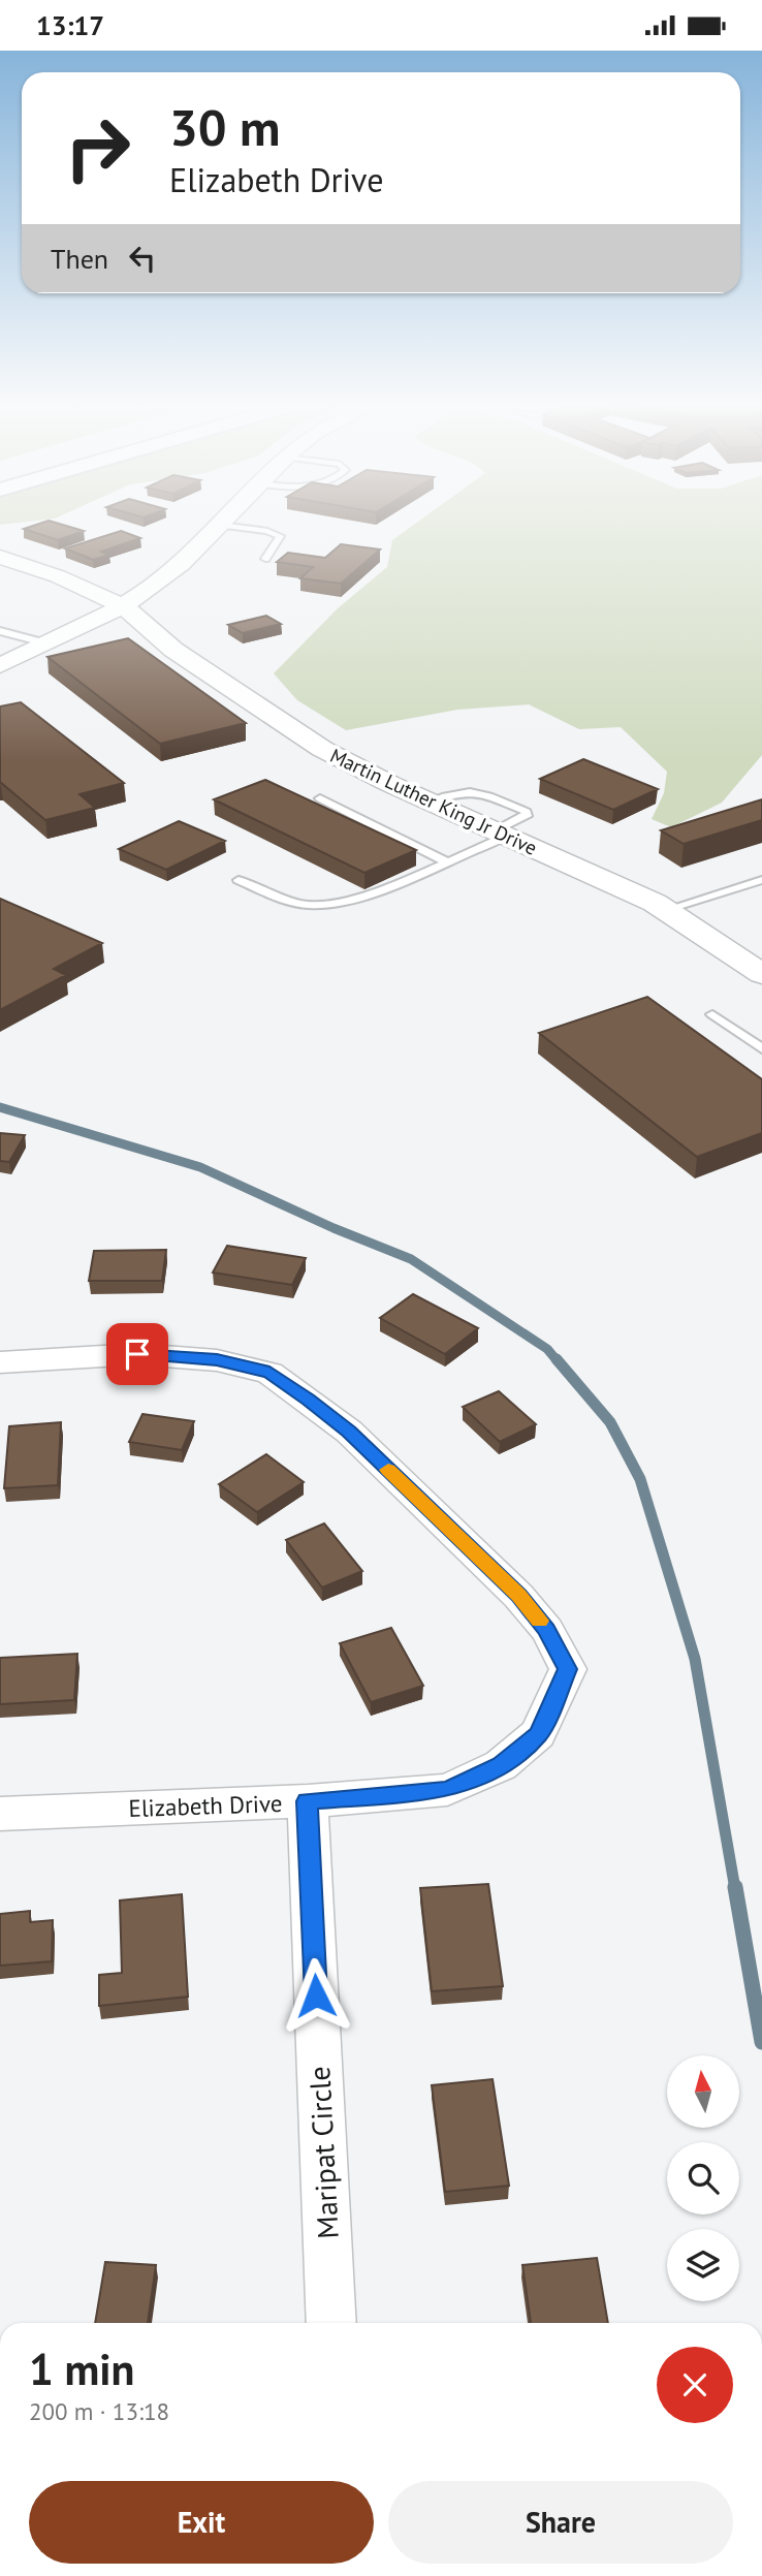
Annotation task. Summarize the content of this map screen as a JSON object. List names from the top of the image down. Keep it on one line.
{"streets":{"street":["Martin Luther King Jr Drive","Elizabeth Drive","Maripat Circle"]},"crossings":[["Elizabeth Drive","Maripat Circle"]],"north":"top","page":{"status":"13:17","turn":["30 m","Elizabeth Drive"],"then":"Then","heading":["1 min","200 m · 13:18"],"buttons":["Exit","Share"]}}
